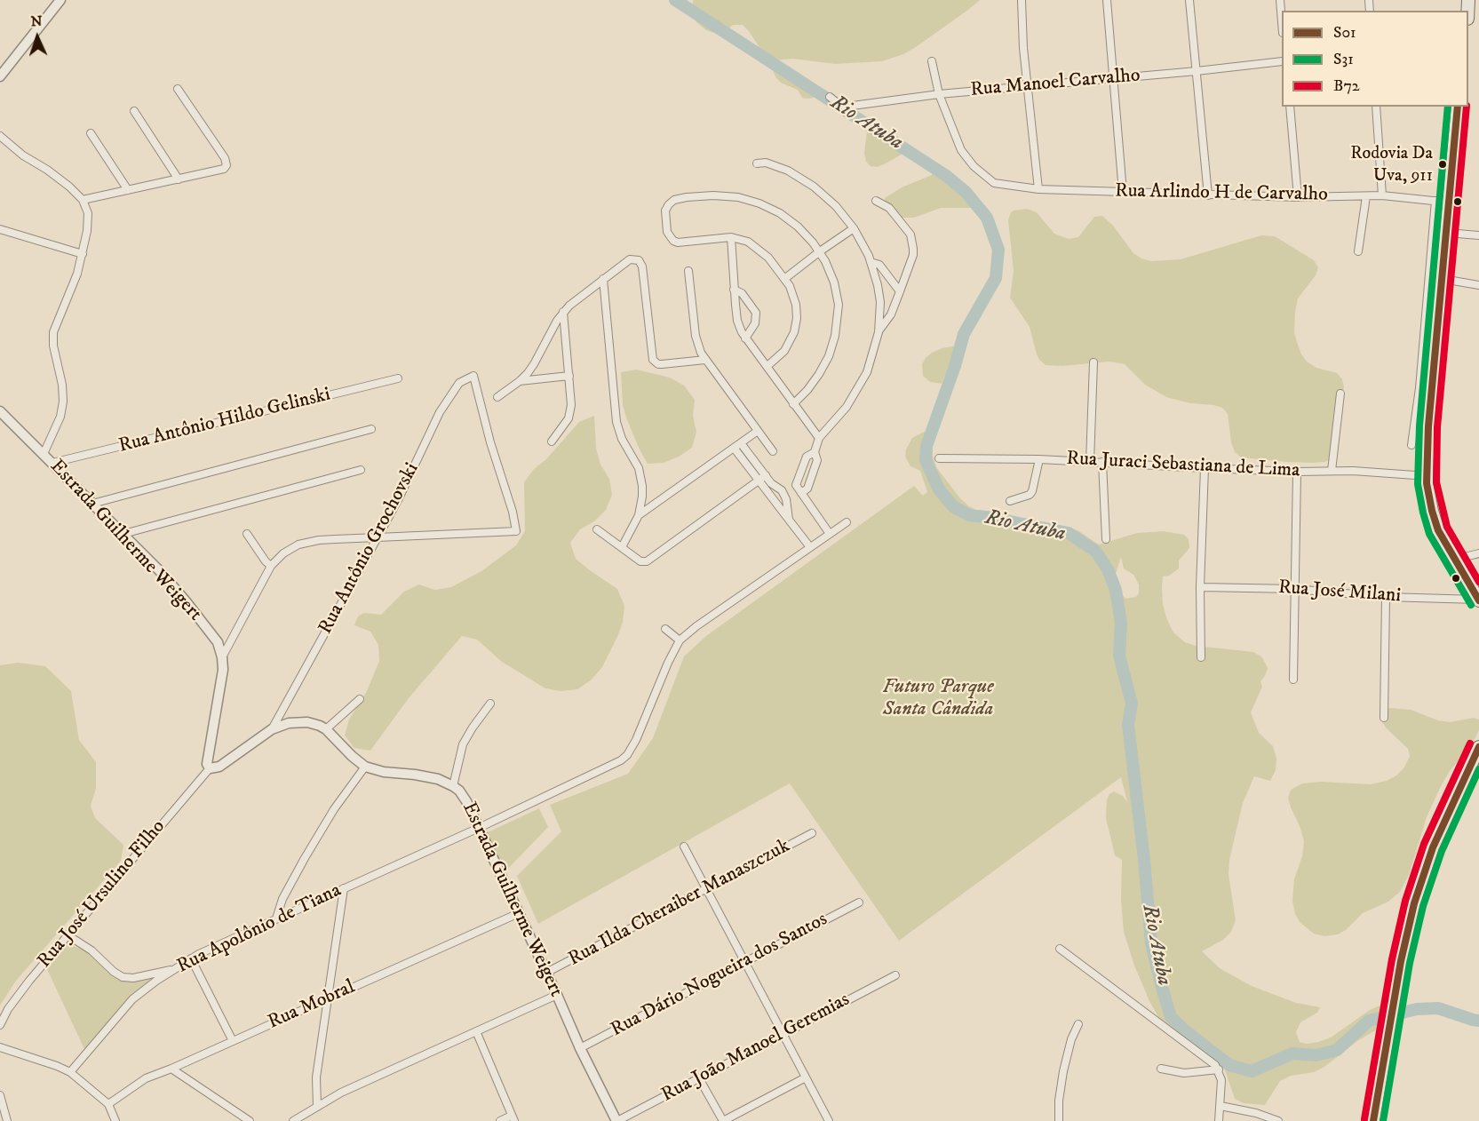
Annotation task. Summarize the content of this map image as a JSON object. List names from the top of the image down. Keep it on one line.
{"streets":{"street":["Rua Manoel Carvalho","Rua Arlindo H de Carvalho","Rua Antônio Hildo Gelinski","Rua Juraci Sebastiana de Lima","Estrada Guilherme Weigert","Rua Antônio Grochovski","Rua José Milani","Rua José Ursulino Filho","Rua Ilda Cheraiber Manaszczuk","Rua Apolônio de Tiana","Rua Dário Nogueira dos Santos","Rua Mobral","Rua João Manoel Geremias"]},"crossings":[["Rua Manoel Carvalho","Rua Arlindo H de Carvalho"],["Rua Antônio Hildo Gelinski","Estrada Guilherme Weigert"],["Estrada Guilherme Weigert","Rua José Ursulino Filho"],["Estrada Guilherme Weigert","Rua Ilda Cheraiber Manaszczuk"],["Estrada Guilherme Weigert","Rua Apolônio de Tiana"],["Estrada Guilherme Weigert","Rua Dário Nogueira dos Santos"],["Estrada Guilherme Weigert","Rua Mobral"],["Estrada Guilherme Weigert","Rua João Manoel Geremias"]],"water":["Rio Atuba"],"parks":["Futuro Parque Santa Cândida"],"places":["Rodovia Da Uva, 911"],"lines":["transit line S01","transit line S31","transit line B72"],"legend":["S01","S31","B72"],"north":"top"}
